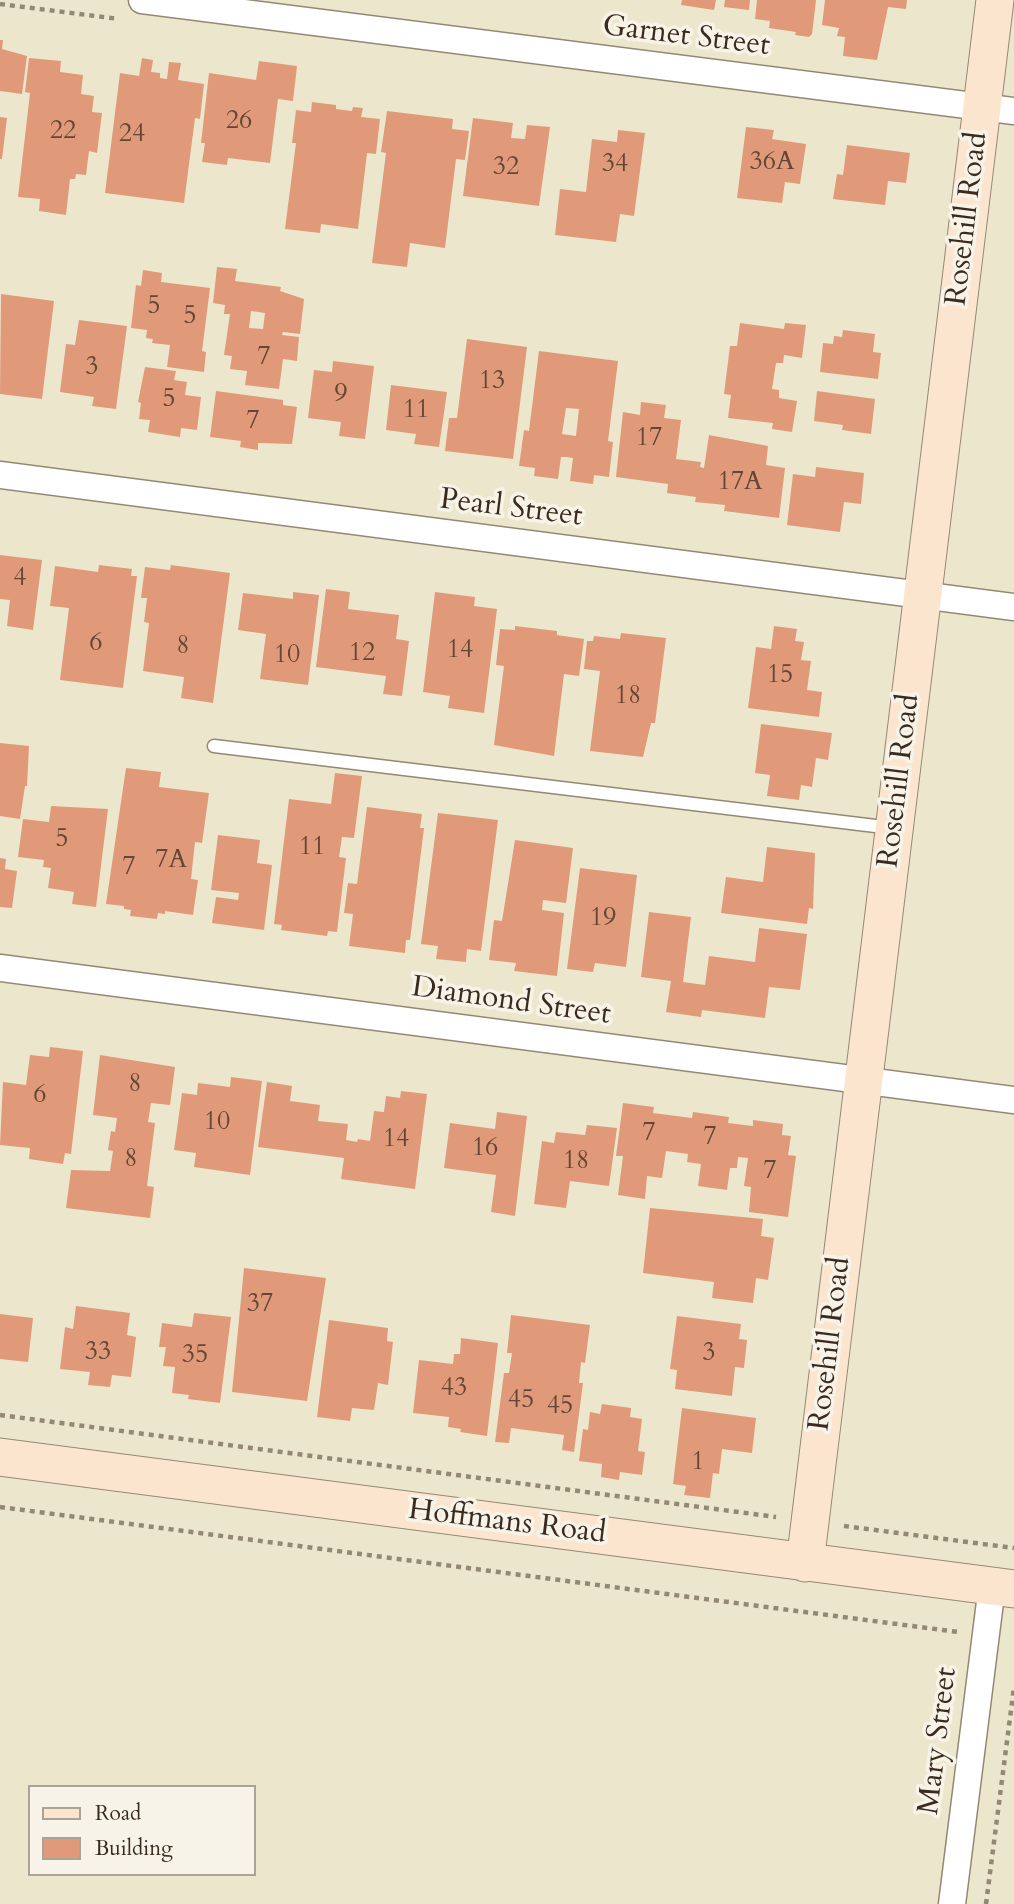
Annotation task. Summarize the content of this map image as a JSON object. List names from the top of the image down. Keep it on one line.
{"streets":{"street":["Garnet Street","Rosehill Road","Pearl Street","Diamond Street","Hoffmans Road","Mary Street"]},"crossings":[["Garnet Street","Rosehill Road"],["Rosehill Road","Pearl Street"],["Rosehill Road","Diamond Street"],["Rosehill Road","Hoffmans Road"],["Hoffmans Road","Mary Street"]],"house_numbers":["26","22","24","36A","34","32","5","5","7","3","13","9","5","11","7","17","17A","4","6","8","14","12","10","15","18","5","11","7A","7","19","8","6","10","7","7","14","16","8","18","7","37","33","3","35","43","45","45","1"],"legend":["Road","Building"]}
